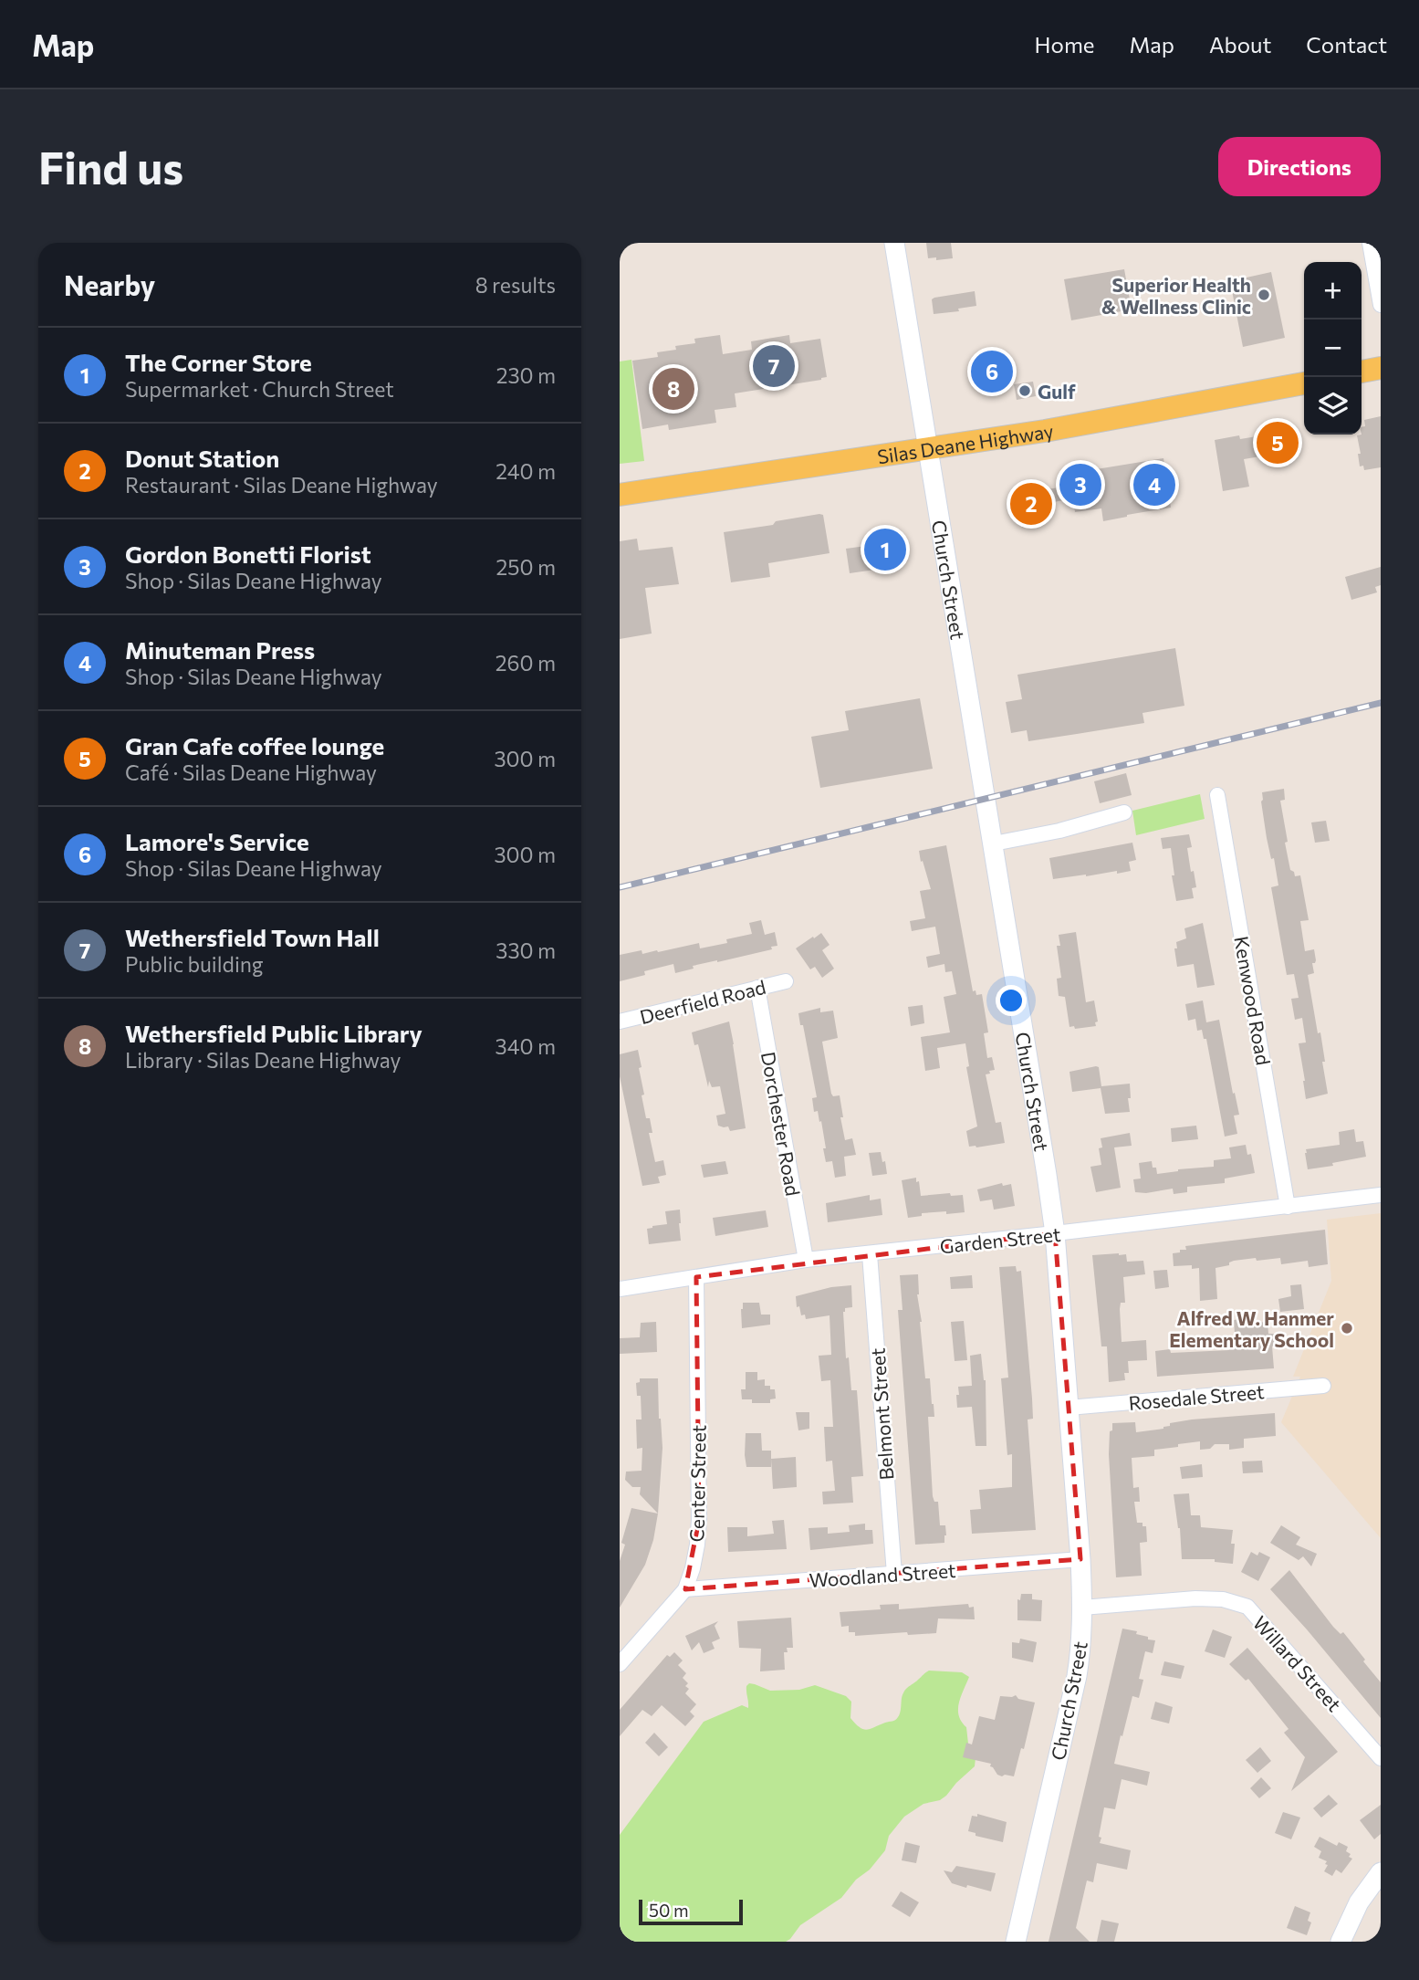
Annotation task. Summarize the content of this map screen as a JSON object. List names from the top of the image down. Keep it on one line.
{"streets":{"main road":["Silas Deane Highway"],"street":["Church Street","Kenwood Road","Deerfield Road","Dorchester Road","Garden Street","Rosedale Street","Belmont Street","Center Street","Woodland Street","Willard Street"]},"crossings":[["Silas Deane Highway","Church Street"],["Church Street","Garden Street"],["Church Street","Rosedale Street"],["Church Street","Woodland Street"],["Church Street","Willard Street"],["Kenwood Road","Garden Street"],["Deerfield Road","Dorchester Road"],["Dorchester Road","Garden Street"],["Garden Street","Belmont Street"],["Garden Street","Center Street"],["Belmont Street","Woodland Street"],["Center Street","Woodland Street"]],"places":["Superior Health & Wellness Clinic","Gulf","Alfred W. Hanmer Elementary School"],"scale_bar":"50 m","page":{"header":"Map","nav":["Home","Map","About","Contact"],"buttons":"Directions","title":"Find us","heading":["Nearby","8 results"],"map_buttons":["+","−"],"list":[{"mark":"1","name":"The Corner Store","note":"Supermarket · Church Street","value":"230 m"},{"mark":"2","name":"Donut Station","note":"Restaurant · Silas Deane Highway","value":"240 m"},{"mark":"3","name":"Gordon Bonetti Florist","note":"Shop · Silas Deane Highway","value":"250 m"},{"mark":"4","name":"Minuteman Press","note":"Shop · Silas Deane Highway","value":"260 m"},{"mark":"5","name":"Gran Cafe coffee lounge","note":"Café · Silas Deane Highway","value":"300 m"},{"mark":"6","name":"Lamore's Service","note":"Shop · Silas Deane Highway","value":"300 m"},{"mark":"7","name":"Wethersfield Town Hall","note":"Public building","value":"330 m"},{"mark":"8","name":"Wethersfield Public Library","note":"Library · Silas Deane Highway","value":"340 m"}],"pins":["7","6","8","5","3","4","2","1"],"scale":"50 m"}}
